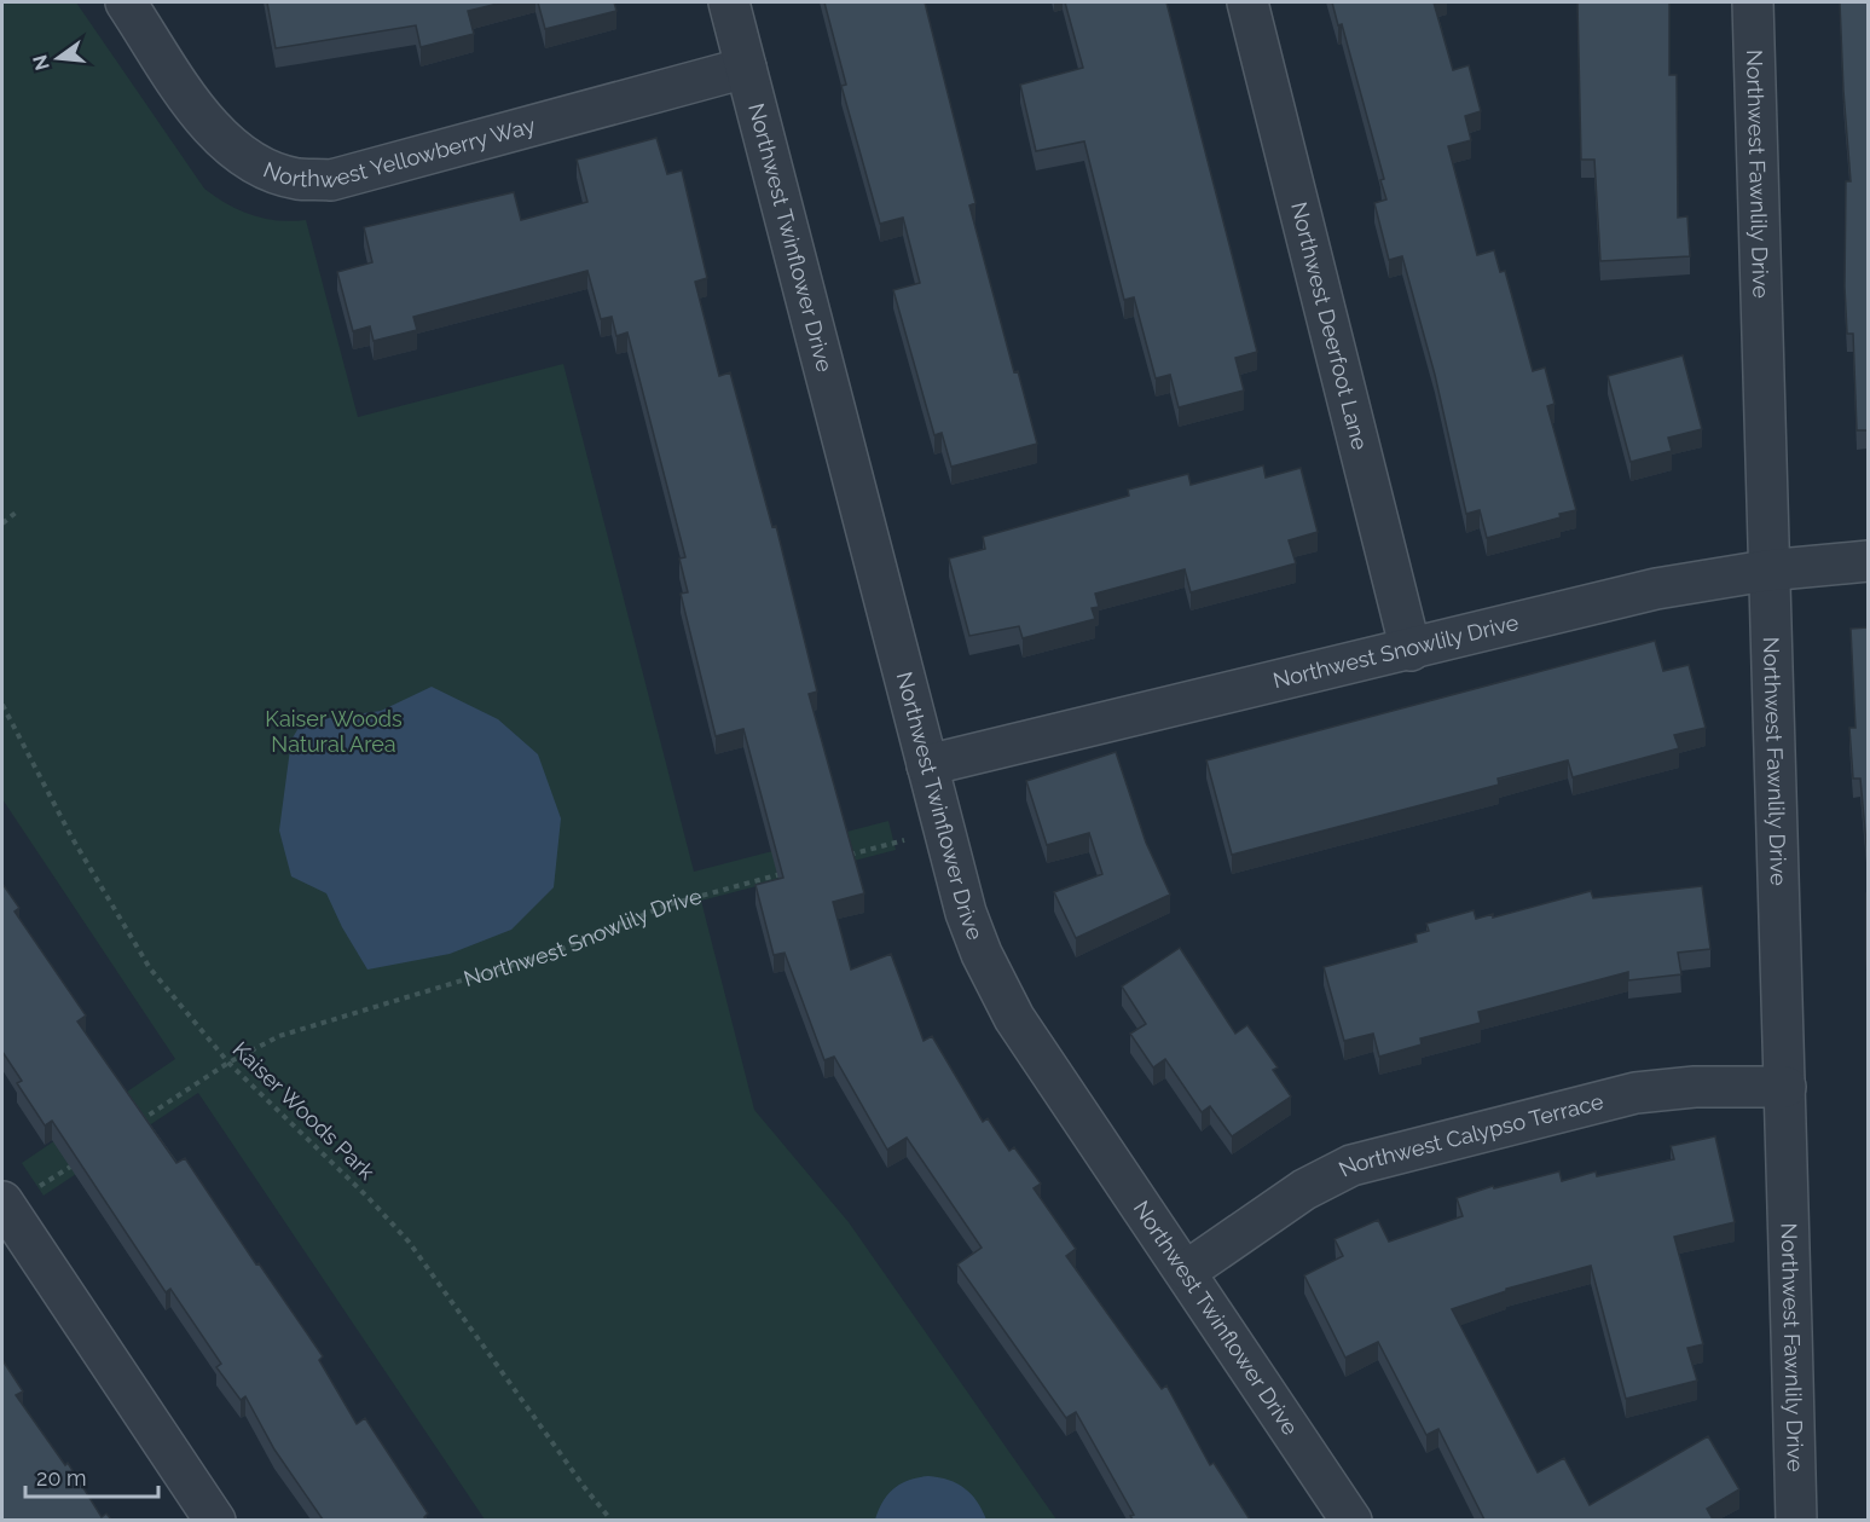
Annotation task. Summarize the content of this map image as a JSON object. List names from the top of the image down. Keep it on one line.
{"streets":{"street":["Northwest Yellowberry Way","Northwest Fawnlily Drive","Northwest Twinflower Drive","Northwest Deerfoot Lane","Northwest Snowlily Drive","Northwest Calypso Terrace"],"path":["Kaiser Woods Park"]},"crossings":[["Northwest Yellowberry Way","Northwest Twinflower Drive"],["Northwest Fawnlily Drive","Northwest Snowlily Drive"],["Northwest Fawnlily Drive","Northwest Calypso Terrace"],["Northwest Twinflower Drive","Northwest Snowlily Drive"],["Northwest Twinflower Drive","Northwest Calypso Terrace"],["Northwest Deerfoot Lane","Northwest Snowlily Drive"],["Northwest Snowlily Drive","Kaiser Woods Park"]],"parks":["Kaiser Woods Natural Area"],"scale_bar":"20 m","north":"left"}
